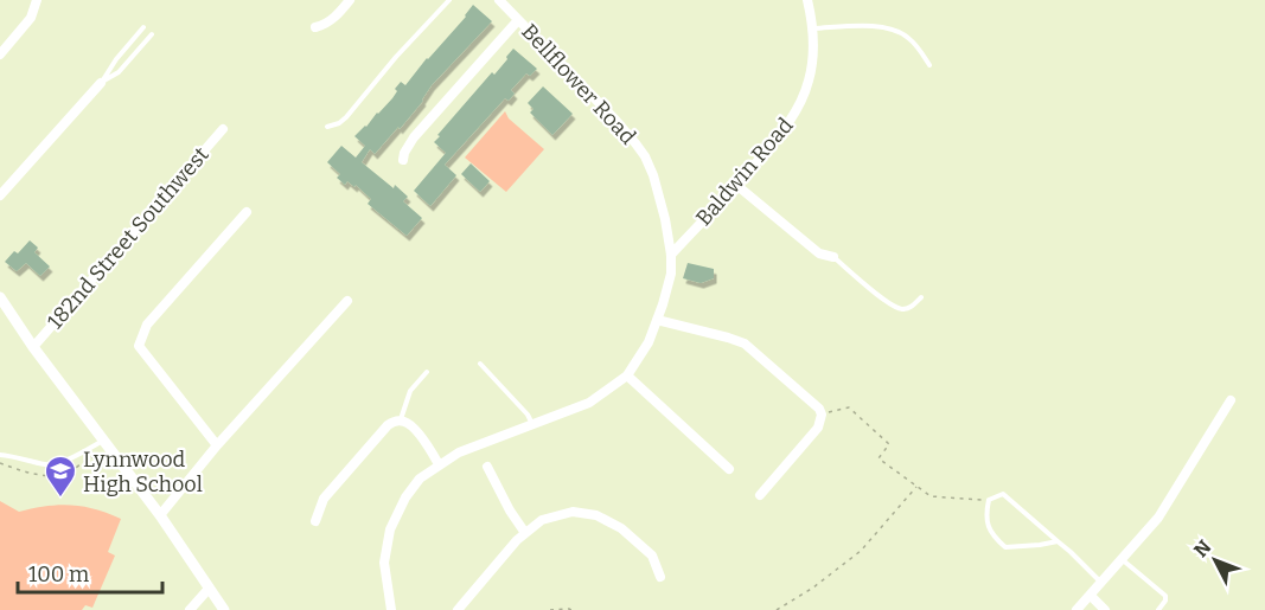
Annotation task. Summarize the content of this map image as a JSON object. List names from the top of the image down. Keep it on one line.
{"streets":{"street":["Bellflower Road","Baldwin Road","182nd Street Southwest"]},"crossings":[["Bellflower Road","Baldwin Road"]],"places":{"school or university":["Lynnwood High School"]},"scale_bar":"100 m","north":"top left"}
